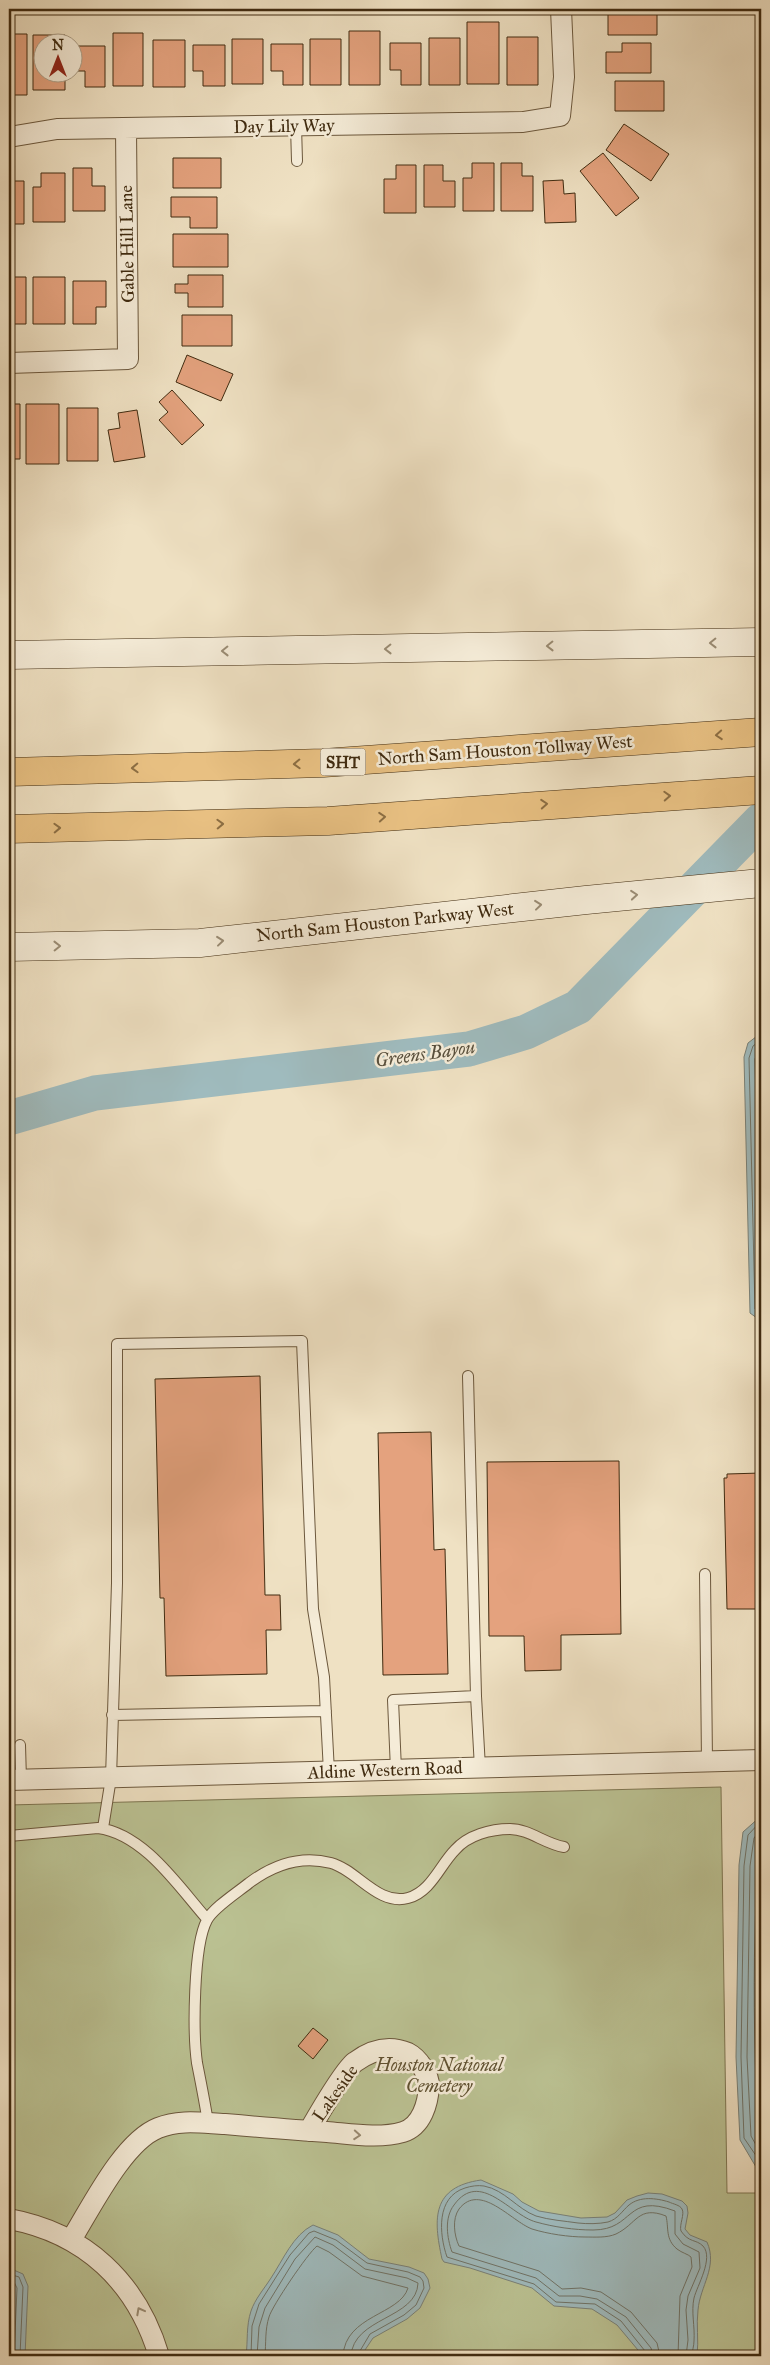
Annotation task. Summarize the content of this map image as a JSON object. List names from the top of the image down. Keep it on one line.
{"streets":{"highway":["North Sam Houston Tollway West","SHT"],"main road":["North Sam Houston Parkway West"],"street":["Day Lily Way","Gable Hill Lane","Aldine Western Road","Lakeside"]},"crossings":[["Day Lily Way","Gable Hill Lane"]],"one_way":["North Sam Houston Parkway West"],"water":["Greens Bayou"],"parks":["Houston National Cemetery"],"north":"top"}
